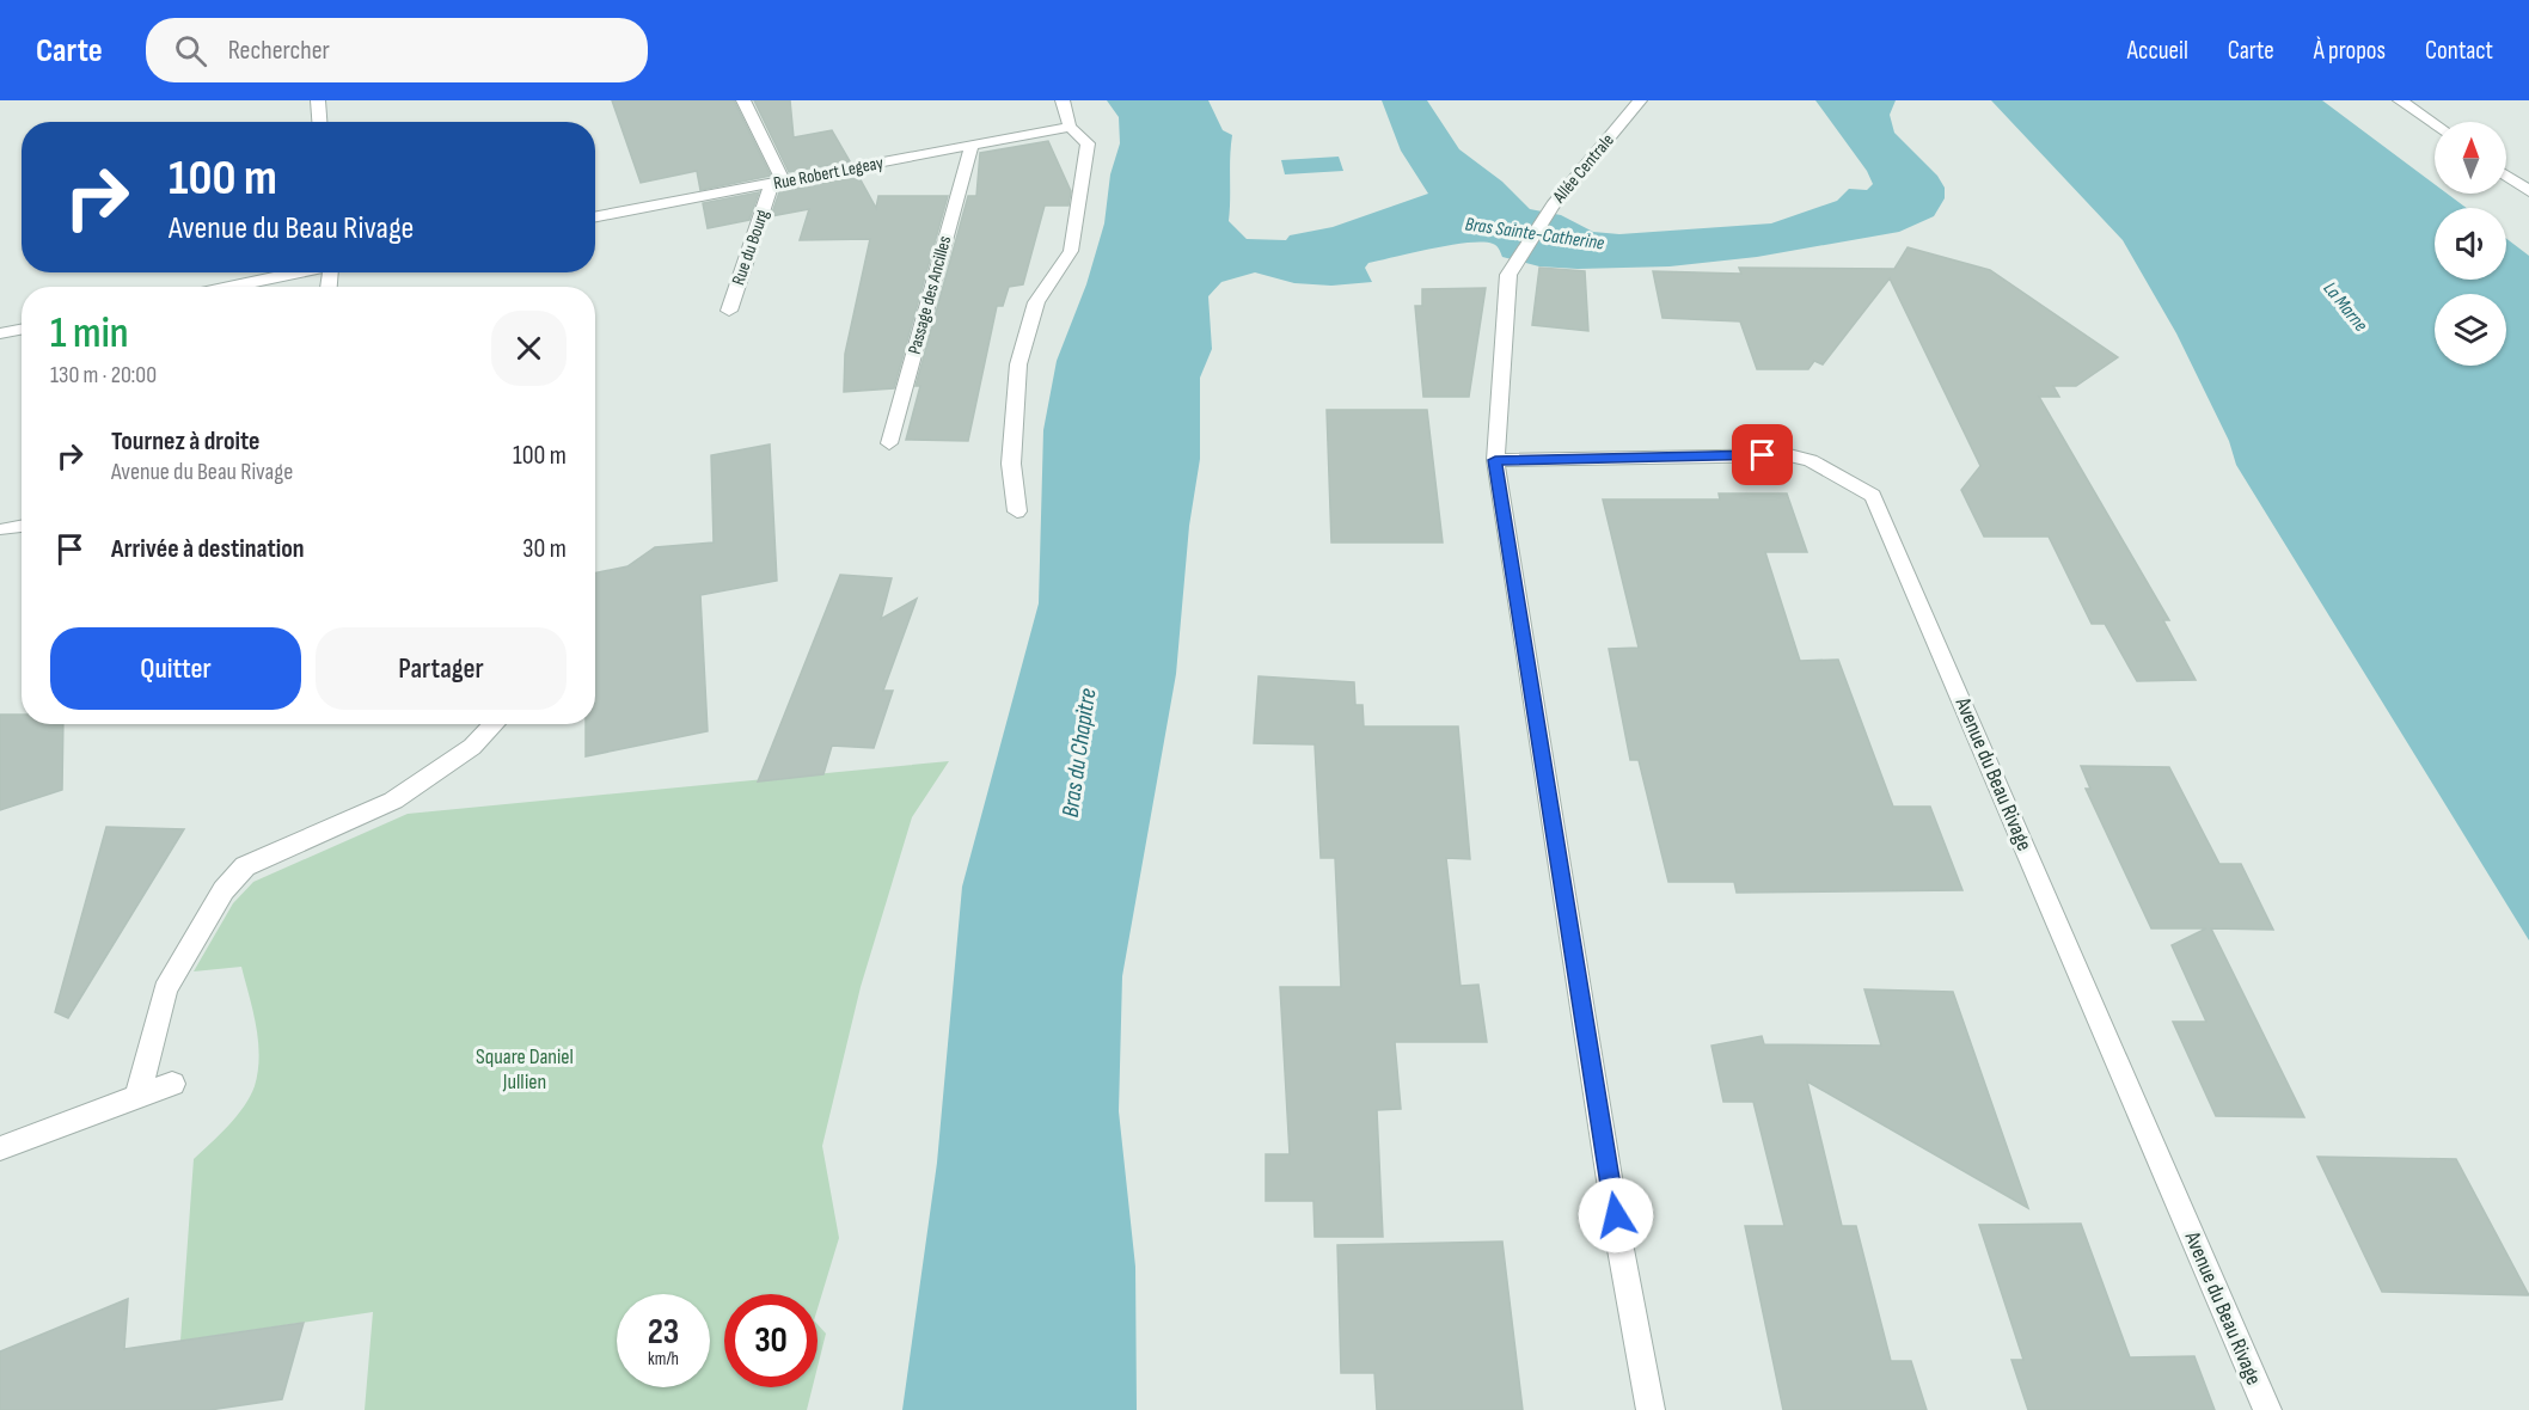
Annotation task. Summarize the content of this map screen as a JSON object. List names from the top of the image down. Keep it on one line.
{"streets":{"street":["Allée Centrale","Rue Robert Legeay","Rue du Bourg","Passage des Ancilles","Avenue du Beau Rivage"]},"crossings":[["Allée Centrale","Avenue du Beau Rivage"],["Rue Robert Legeay","Rue du Bourg"],["Rue Robert Legeay","Passage des Ancilles"]],"water":["Bras Sainte-Catherine","La Marne","Bras du Chapitre"],"parks":["Square Daniel Jullien"],"north":"top","page":{"header":"Carte","search":"Rechercher","nav":["Accueil","Carte","À propos","Contact"],"turn":["100 m","Avenue du Beau Rivage"],"heading":["1 min","130 m · 20:00"],"list":[{"name":"Tournez à droite","note":"Avenue du Beau Rivage","value":"100 m"},{"name":"Arrivée à destination","value":"30 m"}],"buttons":["Quitter","Partager"],"speed":"23 km/h","limit":"30"}}
